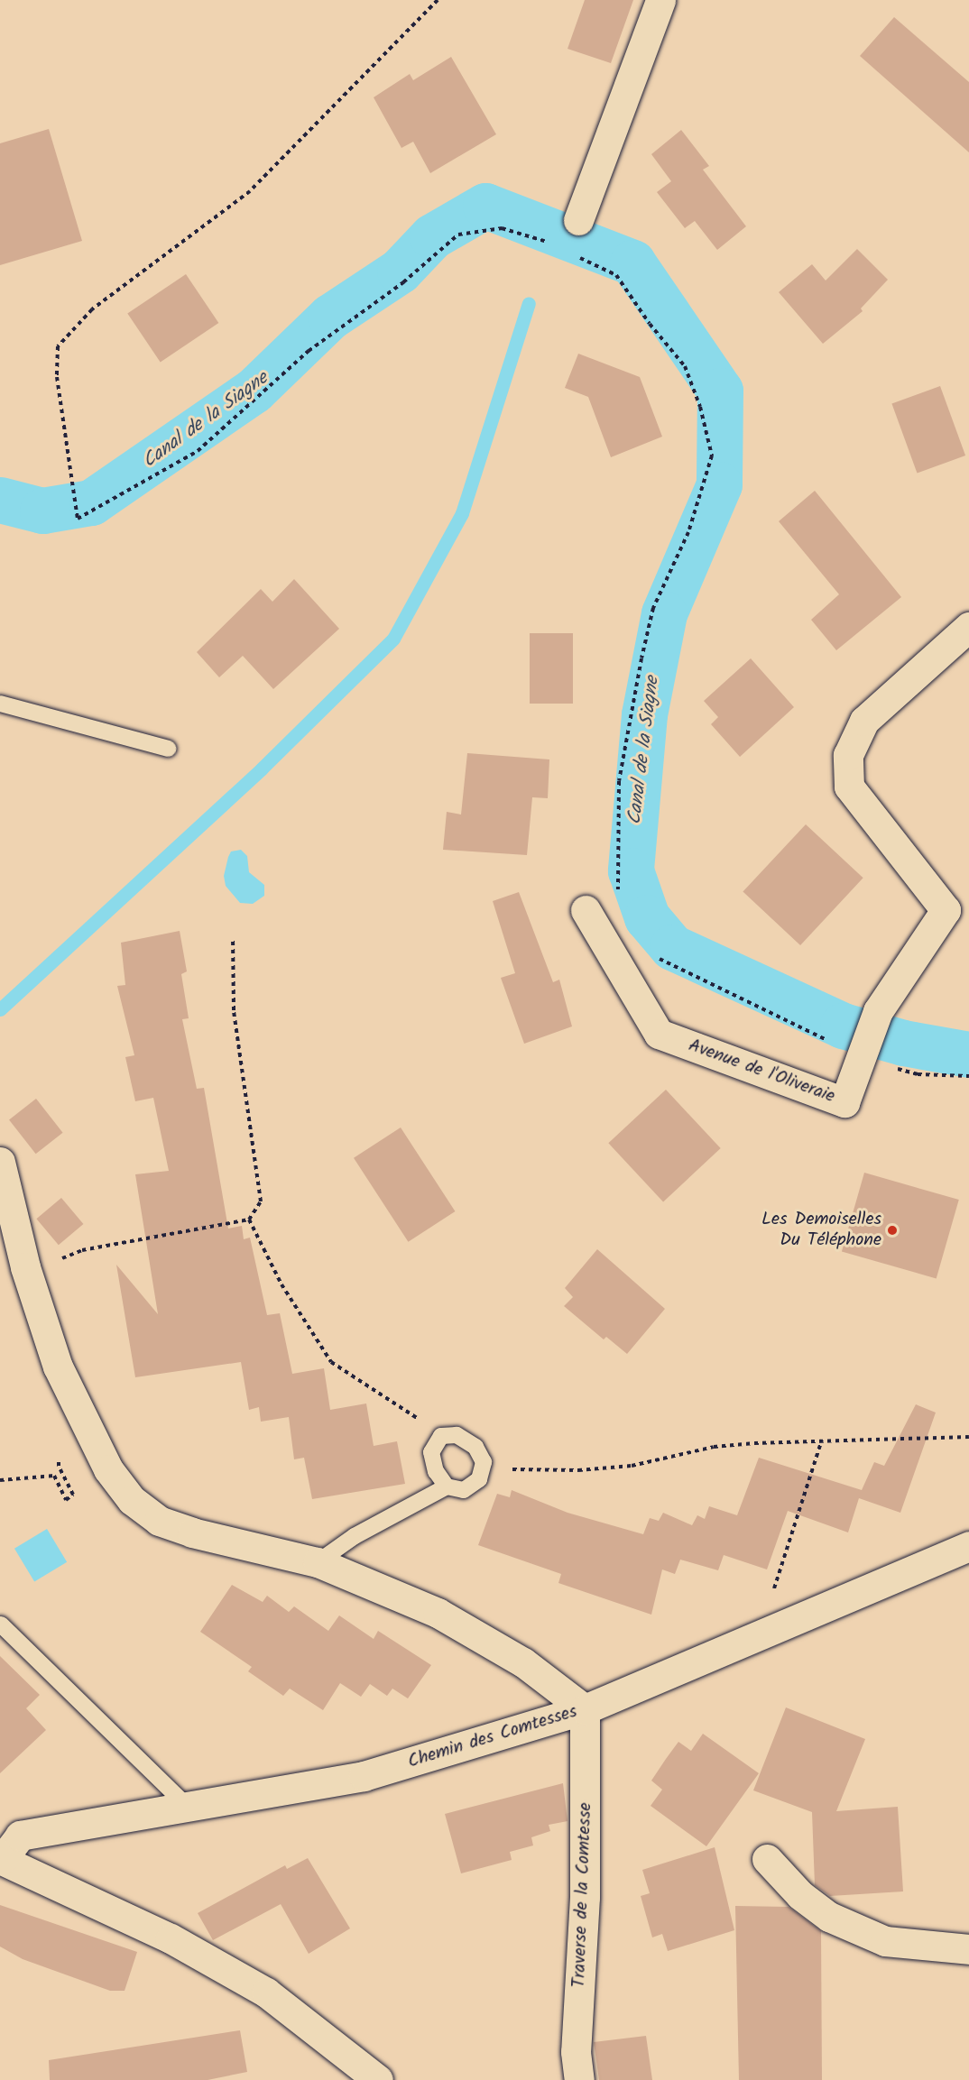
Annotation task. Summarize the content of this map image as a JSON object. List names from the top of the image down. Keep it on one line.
{"streets":{"street":["Avenue de l'Oliveraie","Chemin des Comtesses","Traverse de la Comtesse"]},"crossings":[["Chemin des Comtesses","Traverse de la Comtesse"]],"water":["Canal de la Siagne"],"places":["Les Demoiselles Du Téléphone"]}
